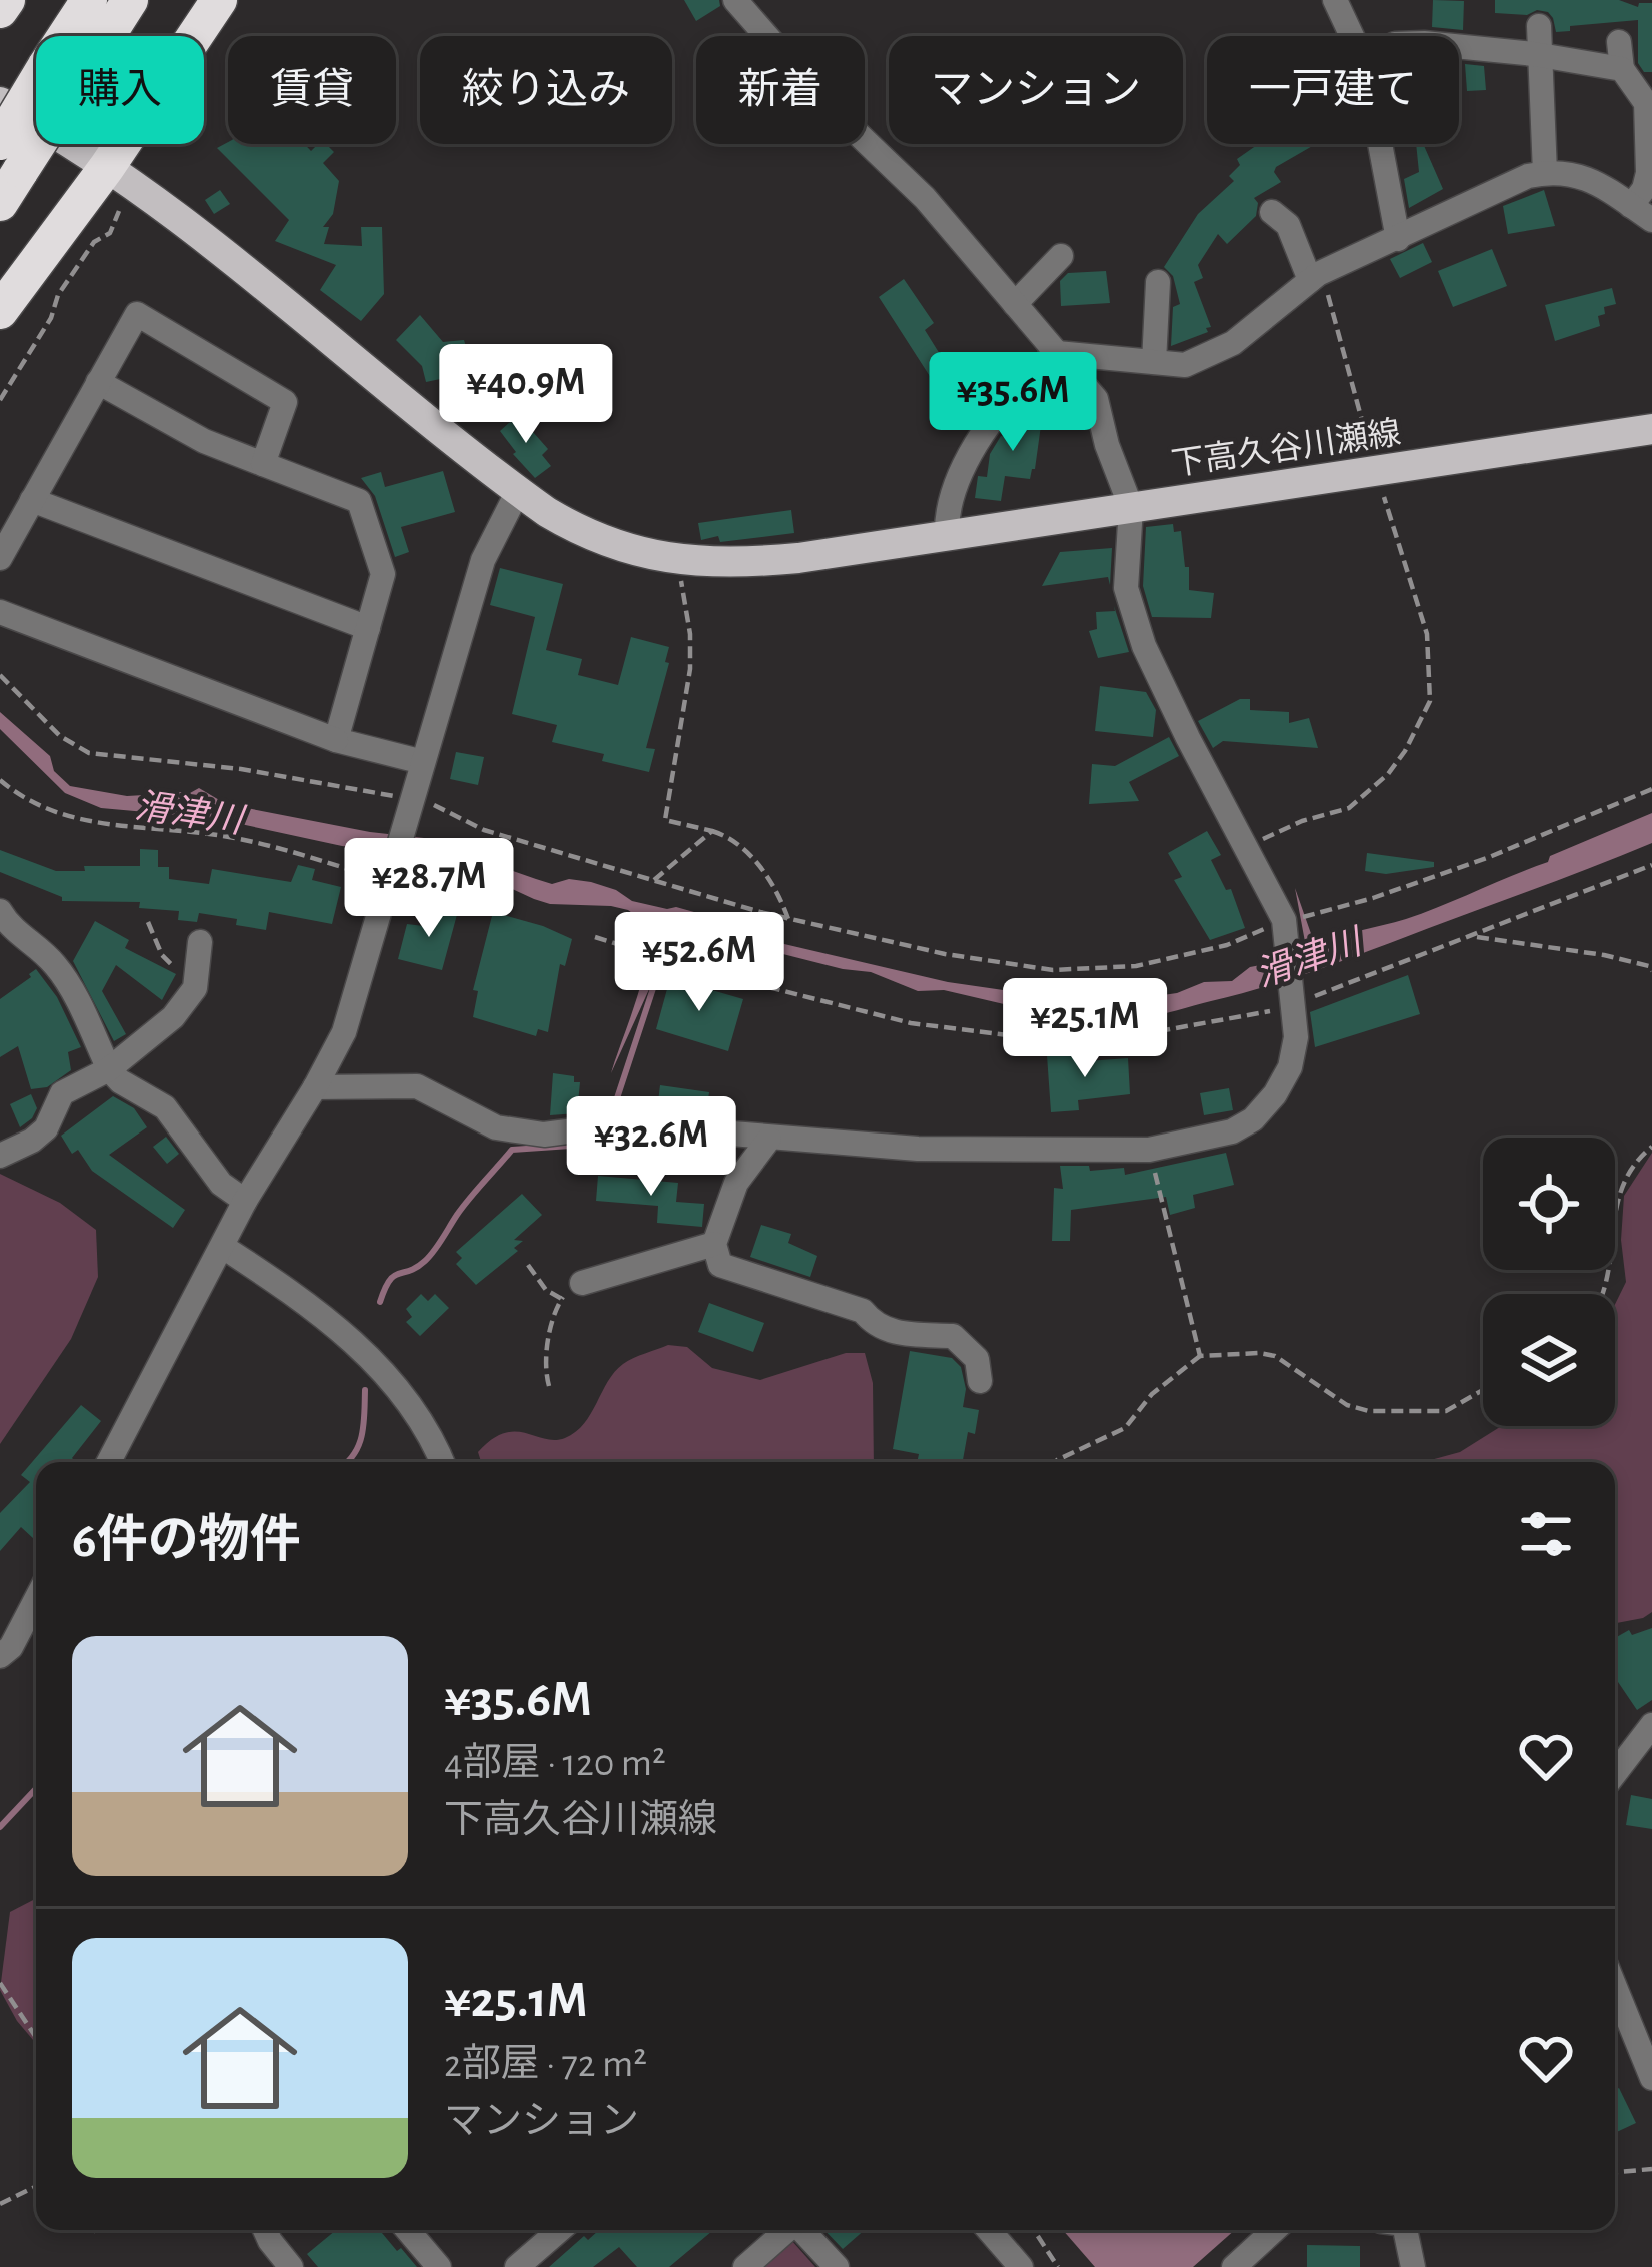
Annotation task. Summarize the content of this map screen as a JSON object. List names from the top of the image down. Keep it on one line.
{"streets":{"main road":["下高久谷川瀬線"]},"water":["滑津川"],"page":{"chip":["購入","賃貸","絞り込み","新着","マンション","一戸建て"],"price":["¥40.9M","¥35.6M","¥28.7M","¥52.6M","¥25.1M","¥32.6M"],"heading":"6件の物件","list":[{"name":"¥35.6M","note":"4部屋 · 120 m² · 下高久谷川瀬線"},{"name":"¥25.1M","note":"2部屋 · 72 m² · マンション"}]}}
